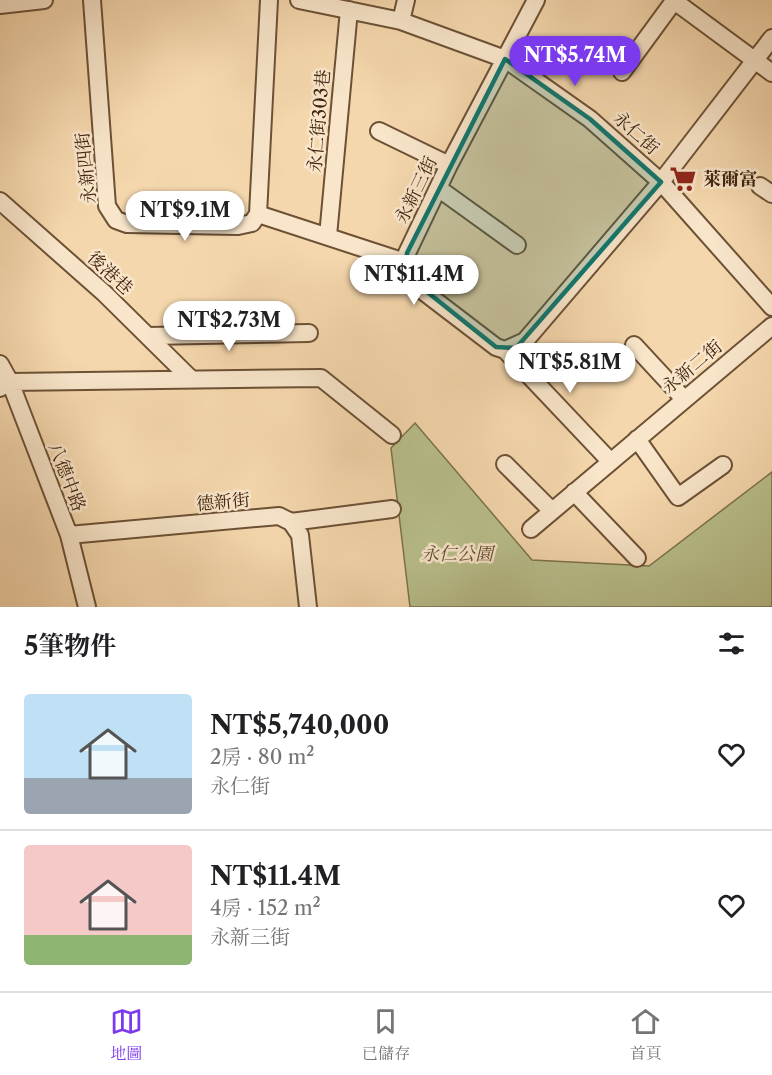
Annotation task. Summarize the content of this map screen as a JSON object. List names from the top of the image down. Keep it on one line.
{"streets":{"street":["永仁街303巷","永仁街","永新四街","永新三街","後港巷","永新二街","八德中路","德新街"]},"crossings":[["永仁街303巷","永仁街"],["永仁街","永新三街"],["八德中路","德新街"]],"parks":["永仁公園"],"places":{"supermarket":["萊爾富"]},"page":{"price":["NT$5.74M","NT$9.1M","NT$11.4M","NT$2.73M","NT$5.81M"],"heading":"5筆物件","list":[{"name":"NT$5,740,000","note":"2房 · 80 m² · 永仁街"},{"name":"NT$11.4M","note":"4房 · 152 m² · 永新三街"}],"tabs":["地圖","已儲存","首頁"]}}
